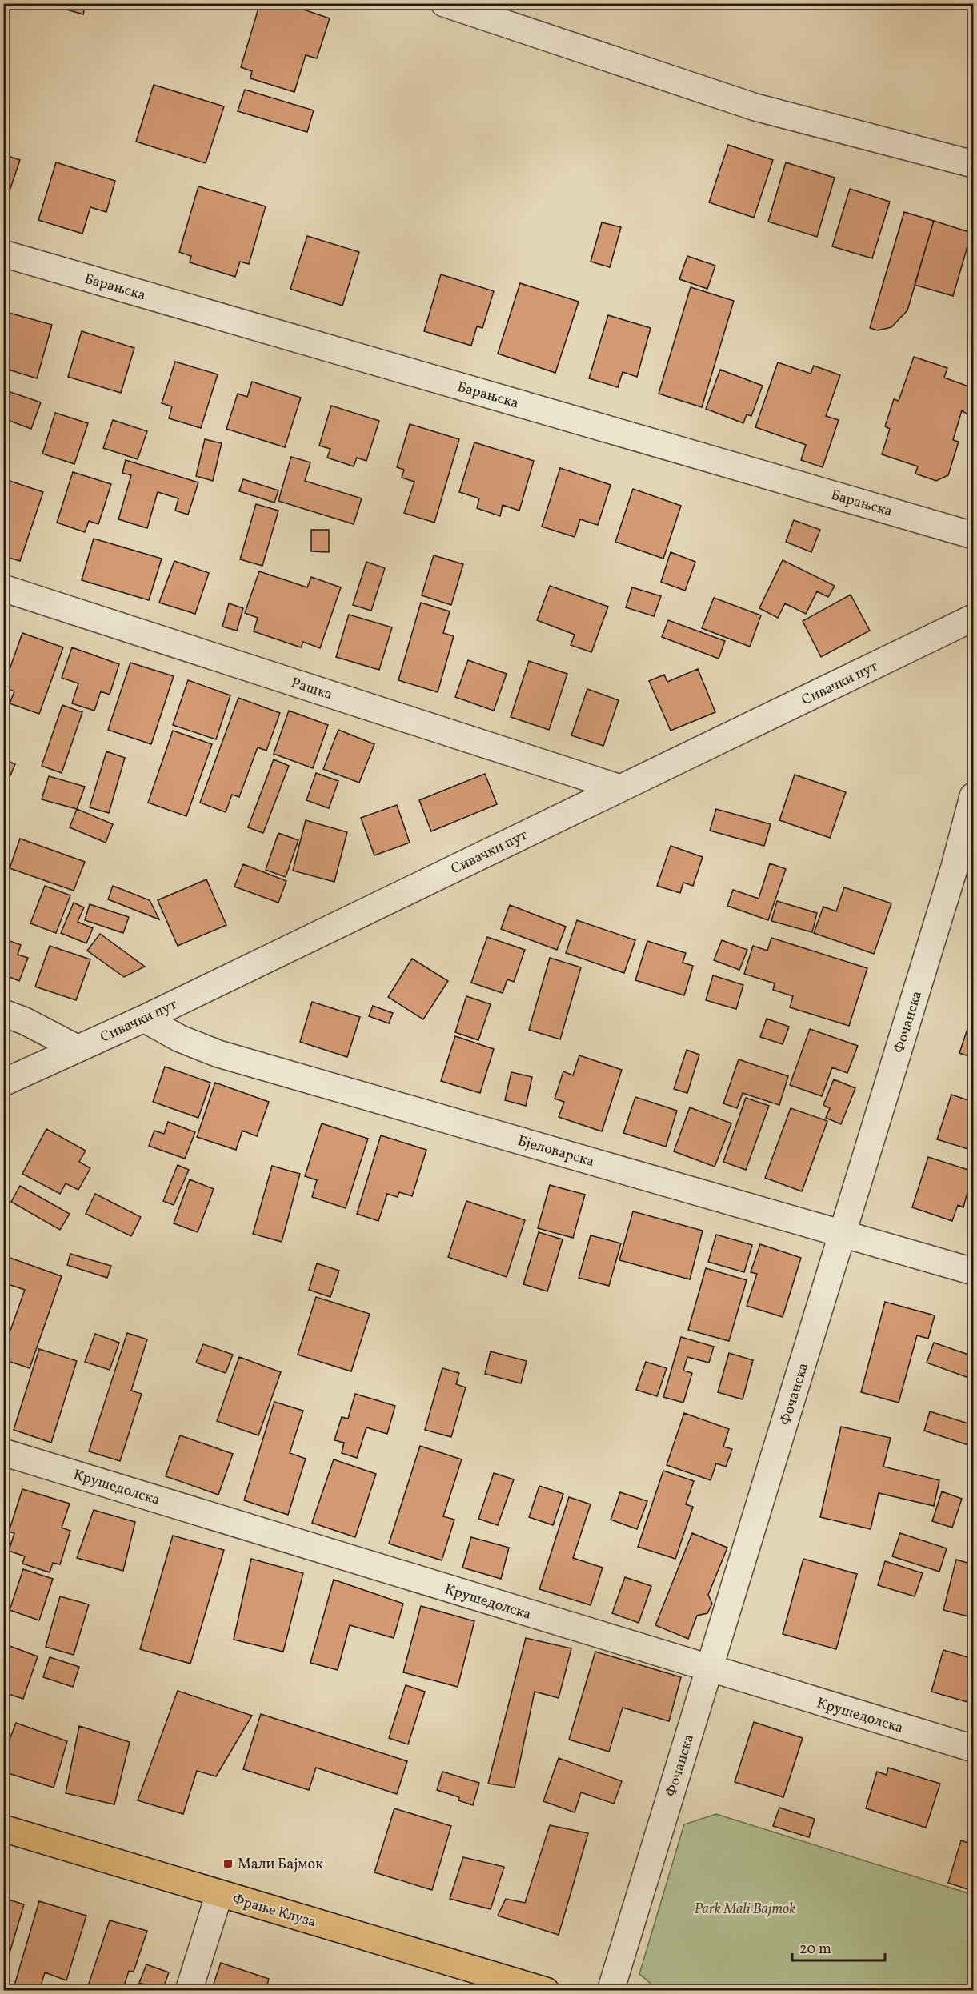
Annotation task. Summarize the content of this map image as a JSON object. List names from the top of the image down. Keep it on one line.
{"streets":{"main road":["Фрање Клуза"],"street":["Барањска","Сивачки пут","Рашка","Фочанска","Бјеловарска","Крушедолска"]},"crossings":[["Сивачки пут","Рашка"],["Сивачки пут","Бјеловарска"],["Фочанска","Бјеловарска"],["Фочанска","Крушедолска"]],"parks":["Park Mali Bajmok"],"places":{"transit":["Мали Бајмок"]},"scale_bar":"20 m"}
